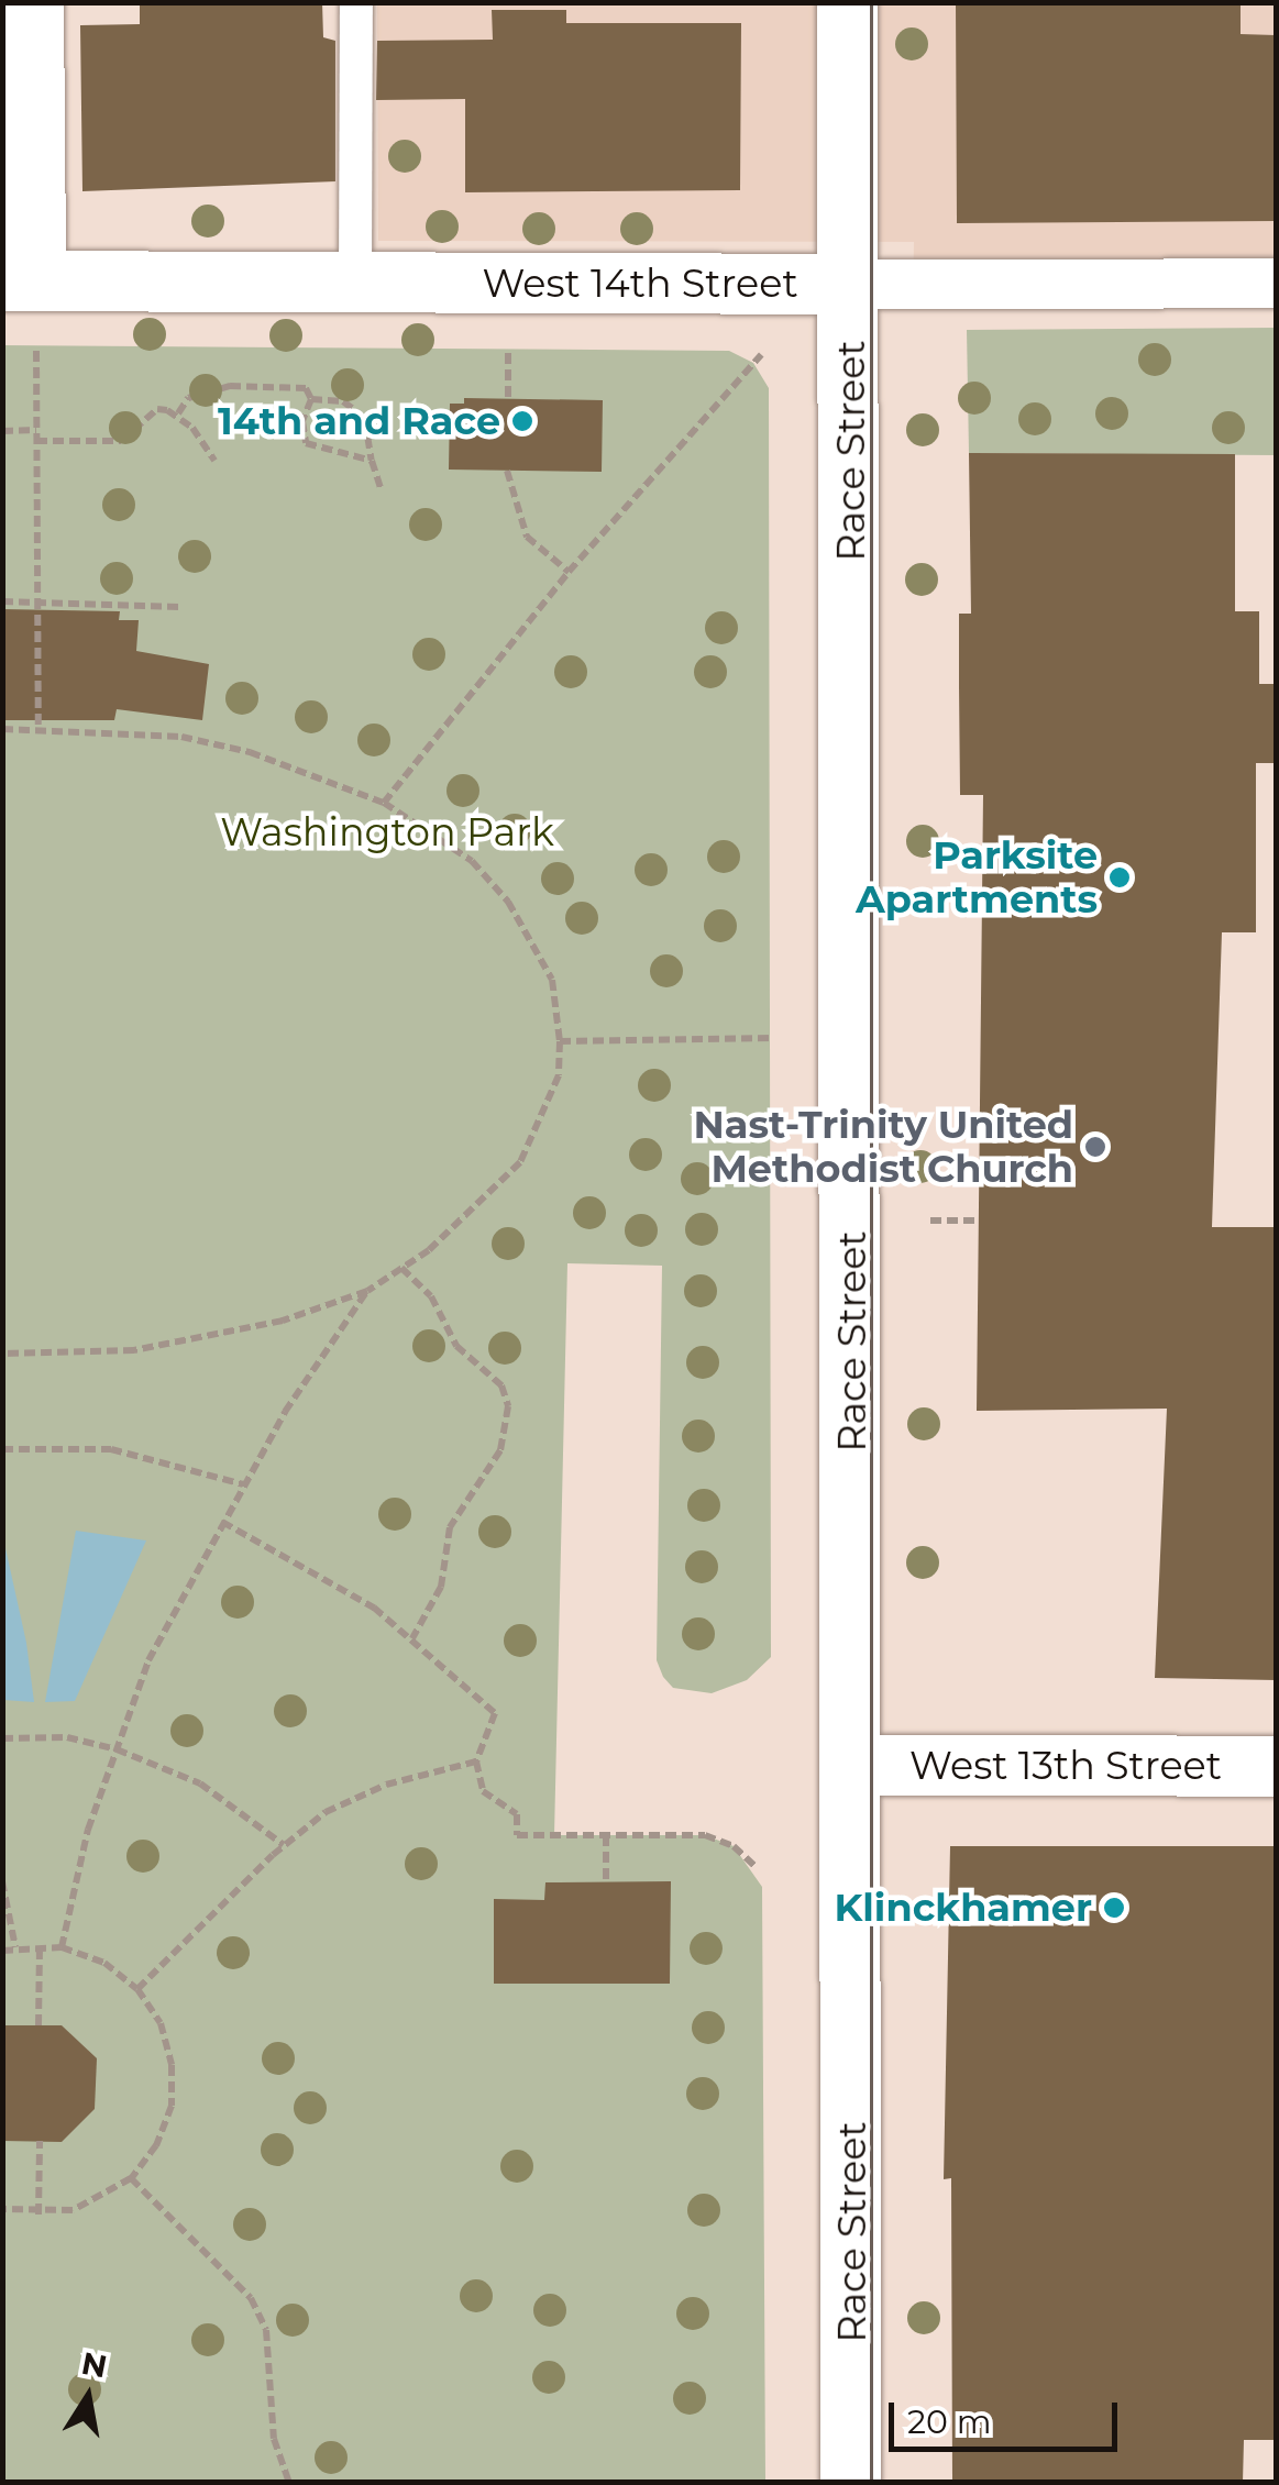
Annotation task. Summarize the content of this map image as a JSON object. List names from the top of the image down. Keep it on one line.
{"streets":{"street":["West 14th Street","Race Street","West 13th Street"]},"crossings":[["West 14th Street","Race Street"],["Race Street","West 13th Street"]],"parks":["Washington Park"],"places":["14th and Race","Parksite Apartments","Nast-Trinity United Methodist Church","Klinckhamer"],"scale_bar":"20 m","north":"top"}
